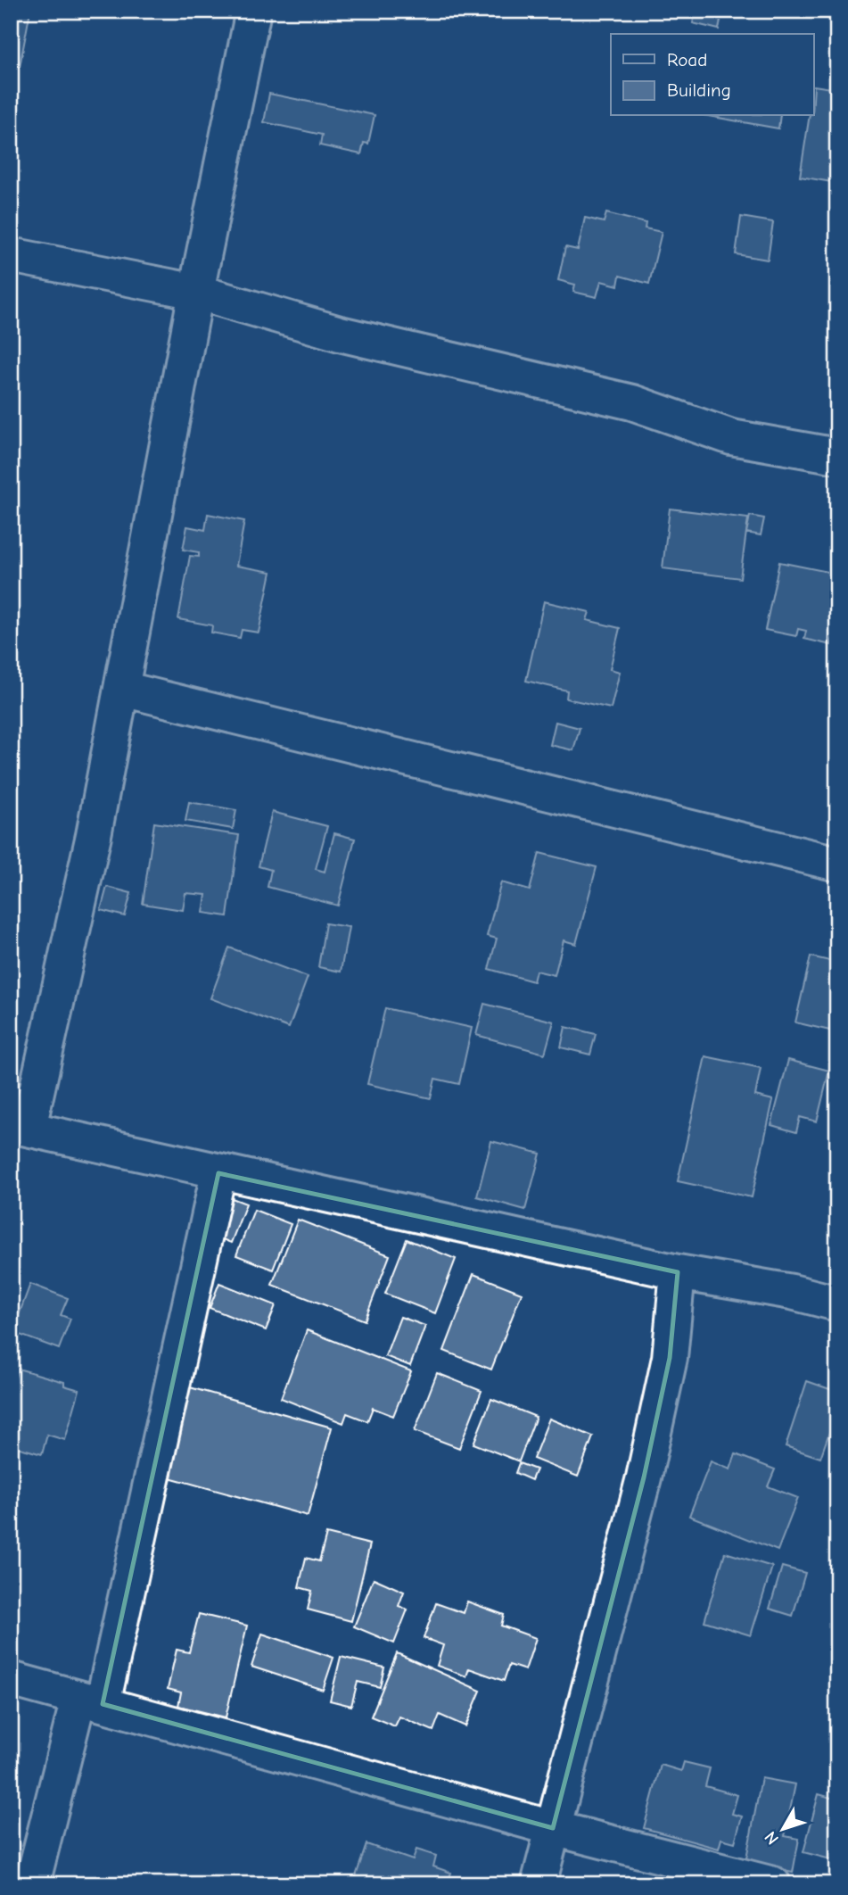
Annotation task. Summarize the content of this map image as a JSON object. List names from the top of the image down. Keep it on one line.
{"legend":["Road","Building"],"north":"bottom left"}
